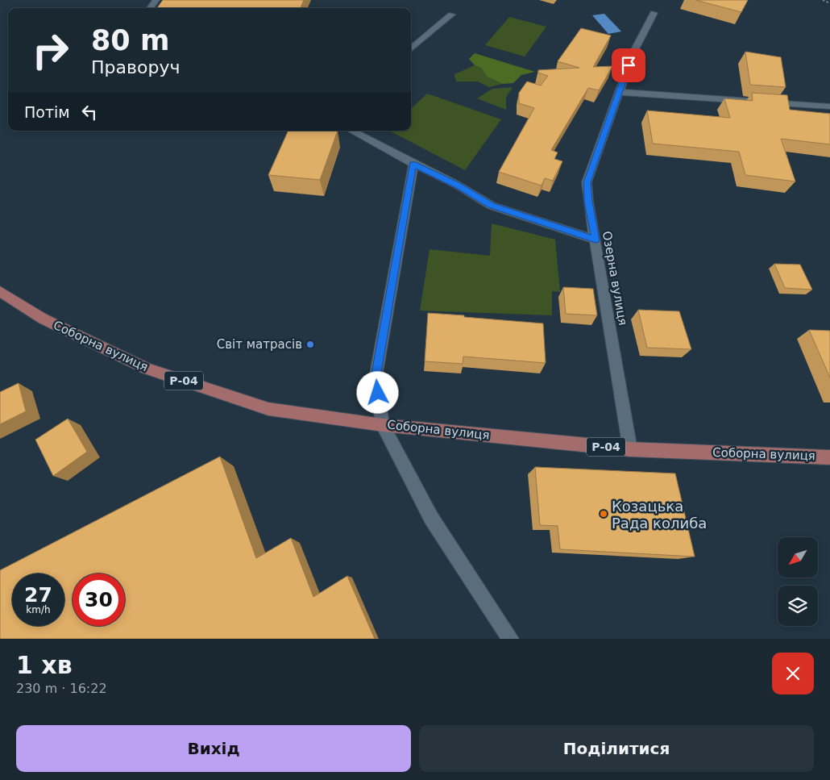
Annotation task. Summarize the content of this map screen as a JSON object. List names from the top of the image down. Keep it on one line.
{"streets":{"main road":["Соборна вулиця","Р-04"],"street":["Озерна вулиця"]},"crossings":[["Озерна вулиця","Соборна вулиця"]],"places":["Світ матрасів","Козацька Рада колиба"],"north":"bottom left","page":{"turn":["80 m","Праворуч"],"then":"Потім","speed":"27 km/h","limit":"30","heading":["1 хв","230 m · 16:22"],"buttons":["Вихід","Поділитися"]}}
